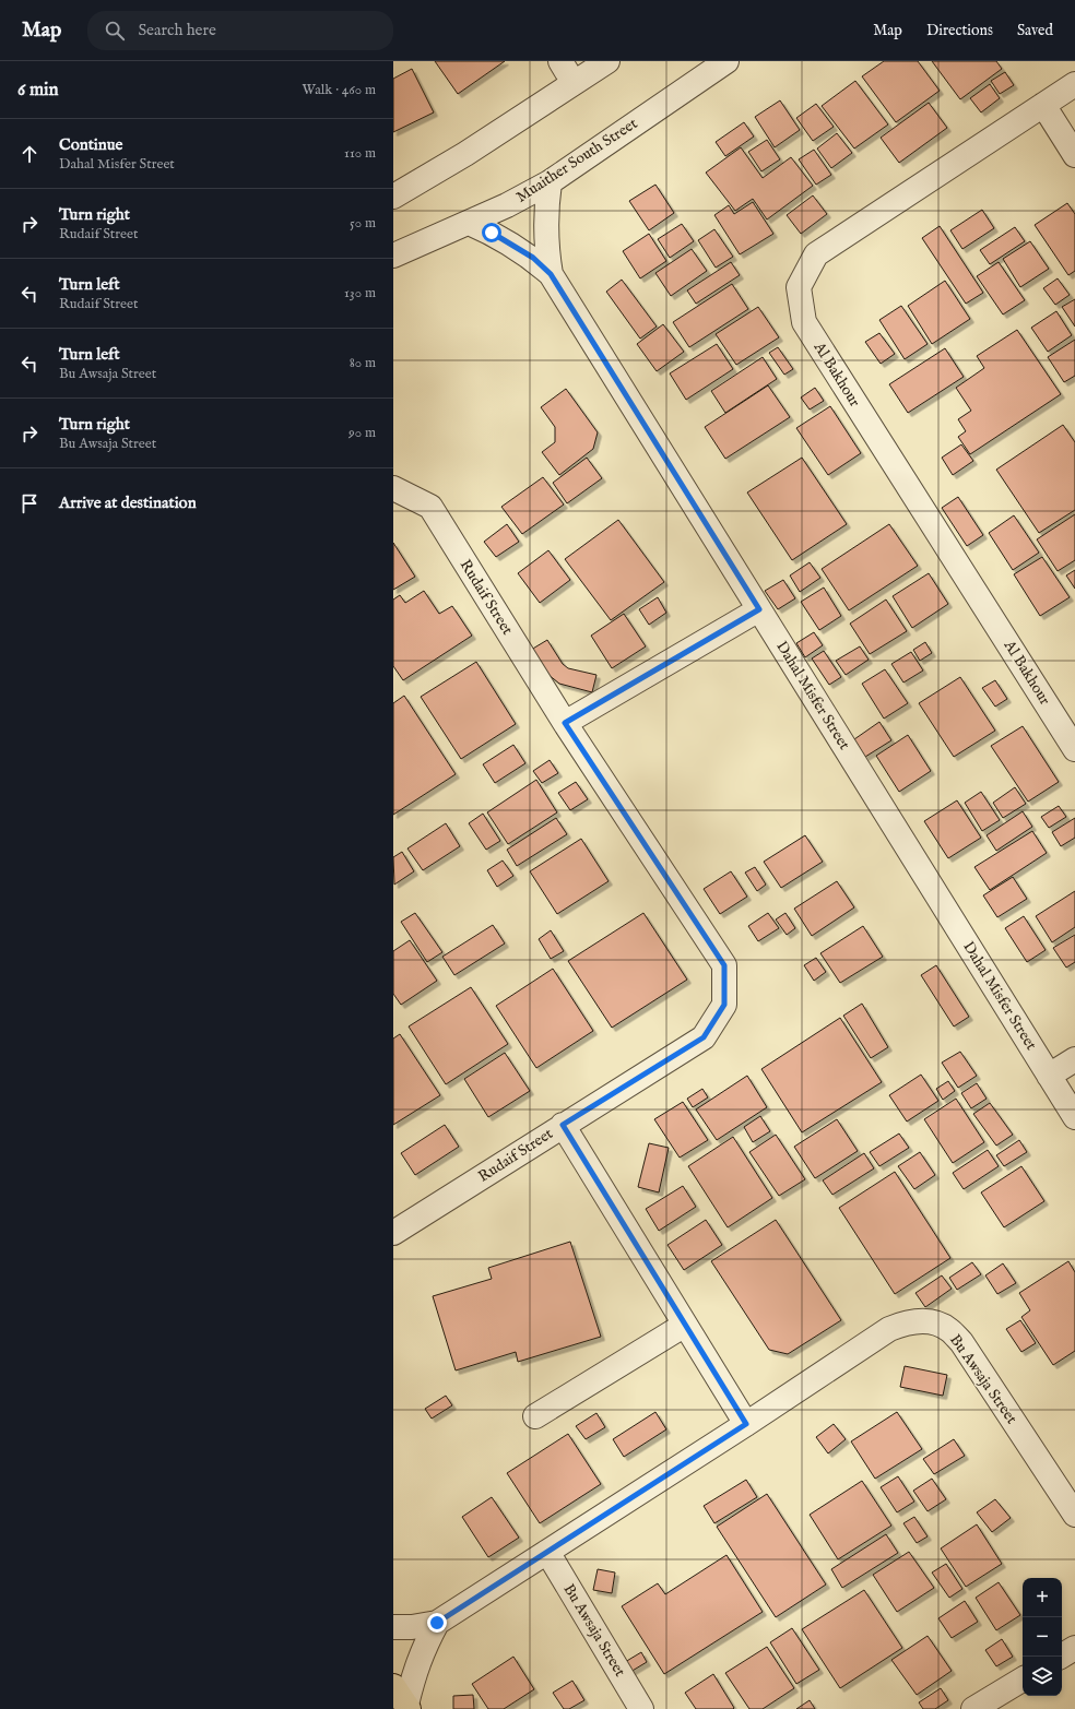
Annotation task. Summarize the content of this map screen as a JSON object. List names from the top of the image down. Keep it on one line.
{"streets":{"street":["Muaither South Street","Al Bakhour","Rudaif Street","Dahal Misfer Street","Bu Awsaja Street"]},"crossings":[["Muaither South Street","Dahal Misfer Street"]],"page":{"header":"Map","search":"Search here","nav":["Map","Directions","Saved"],"heading":["6 min","Walk · 460 m"],"list":[["Continue","Dahal Misfer Street","110 m"],["Turn right","Rudaif Street","50 m"],["Turn left","Rudaif Street","130 m"],["Turn left","Bu Awsaja Street","80 m"],["Turn right","Bu Awsaja Street","90 m"],"Arrive at destination"],"map_buttons":["+","−"]}}
